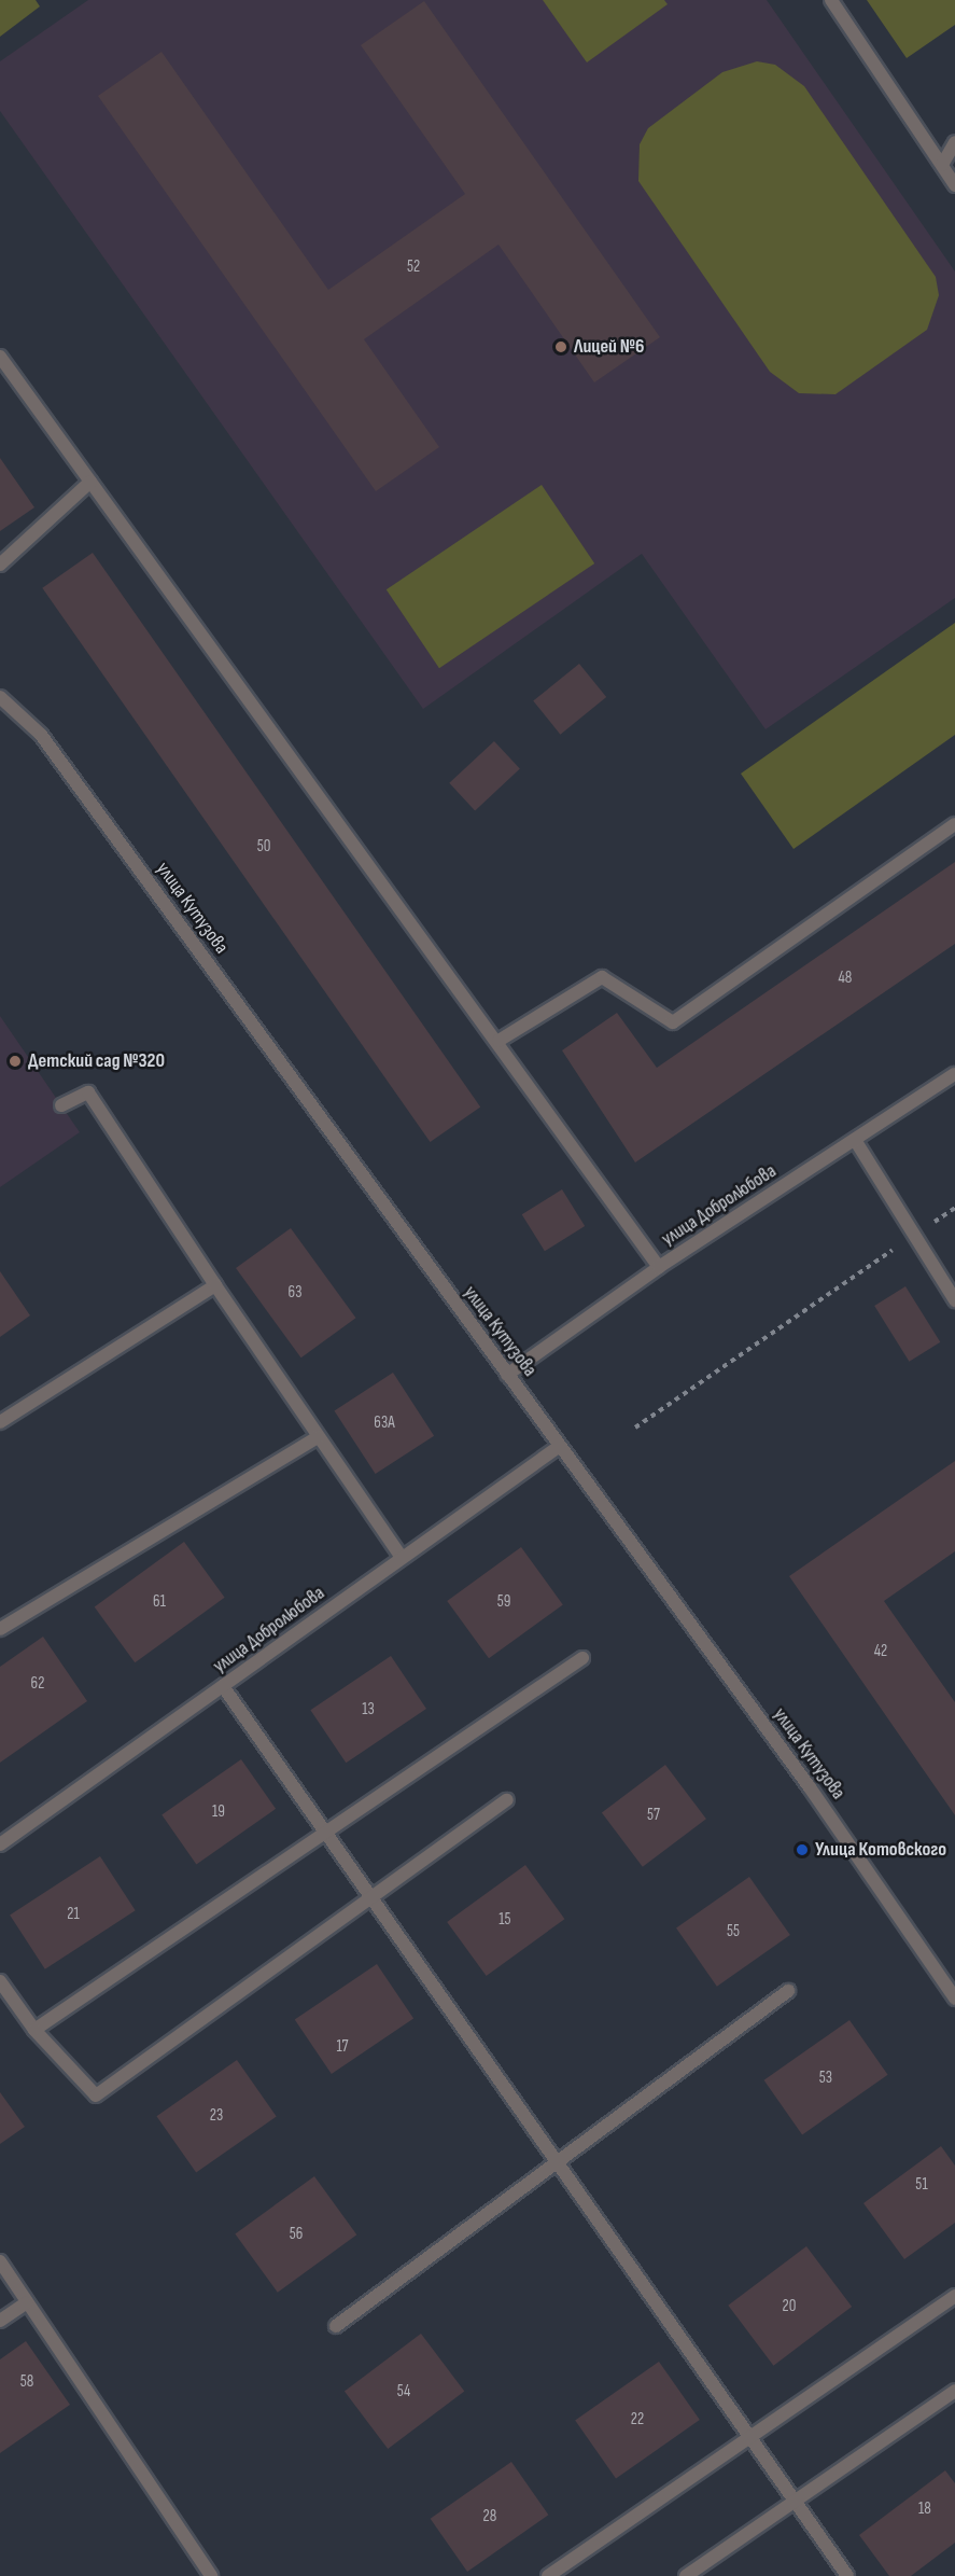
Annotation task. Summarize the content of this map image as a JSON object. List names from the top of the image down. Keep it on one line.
{"streets":{"street":["улица Кутузова","улица Добролюбова"]},"crossings":[["улица Кутузова","улица Добролюбова"]],"places":["Лицей №6","Детский сад №320","Улица Котовского"],"house_numbers":["52","50","48","63","63А","61","59","42","62","13","19","57","21","15","55","17","53","23","51","56","20","58","54","22","18","28"]}
